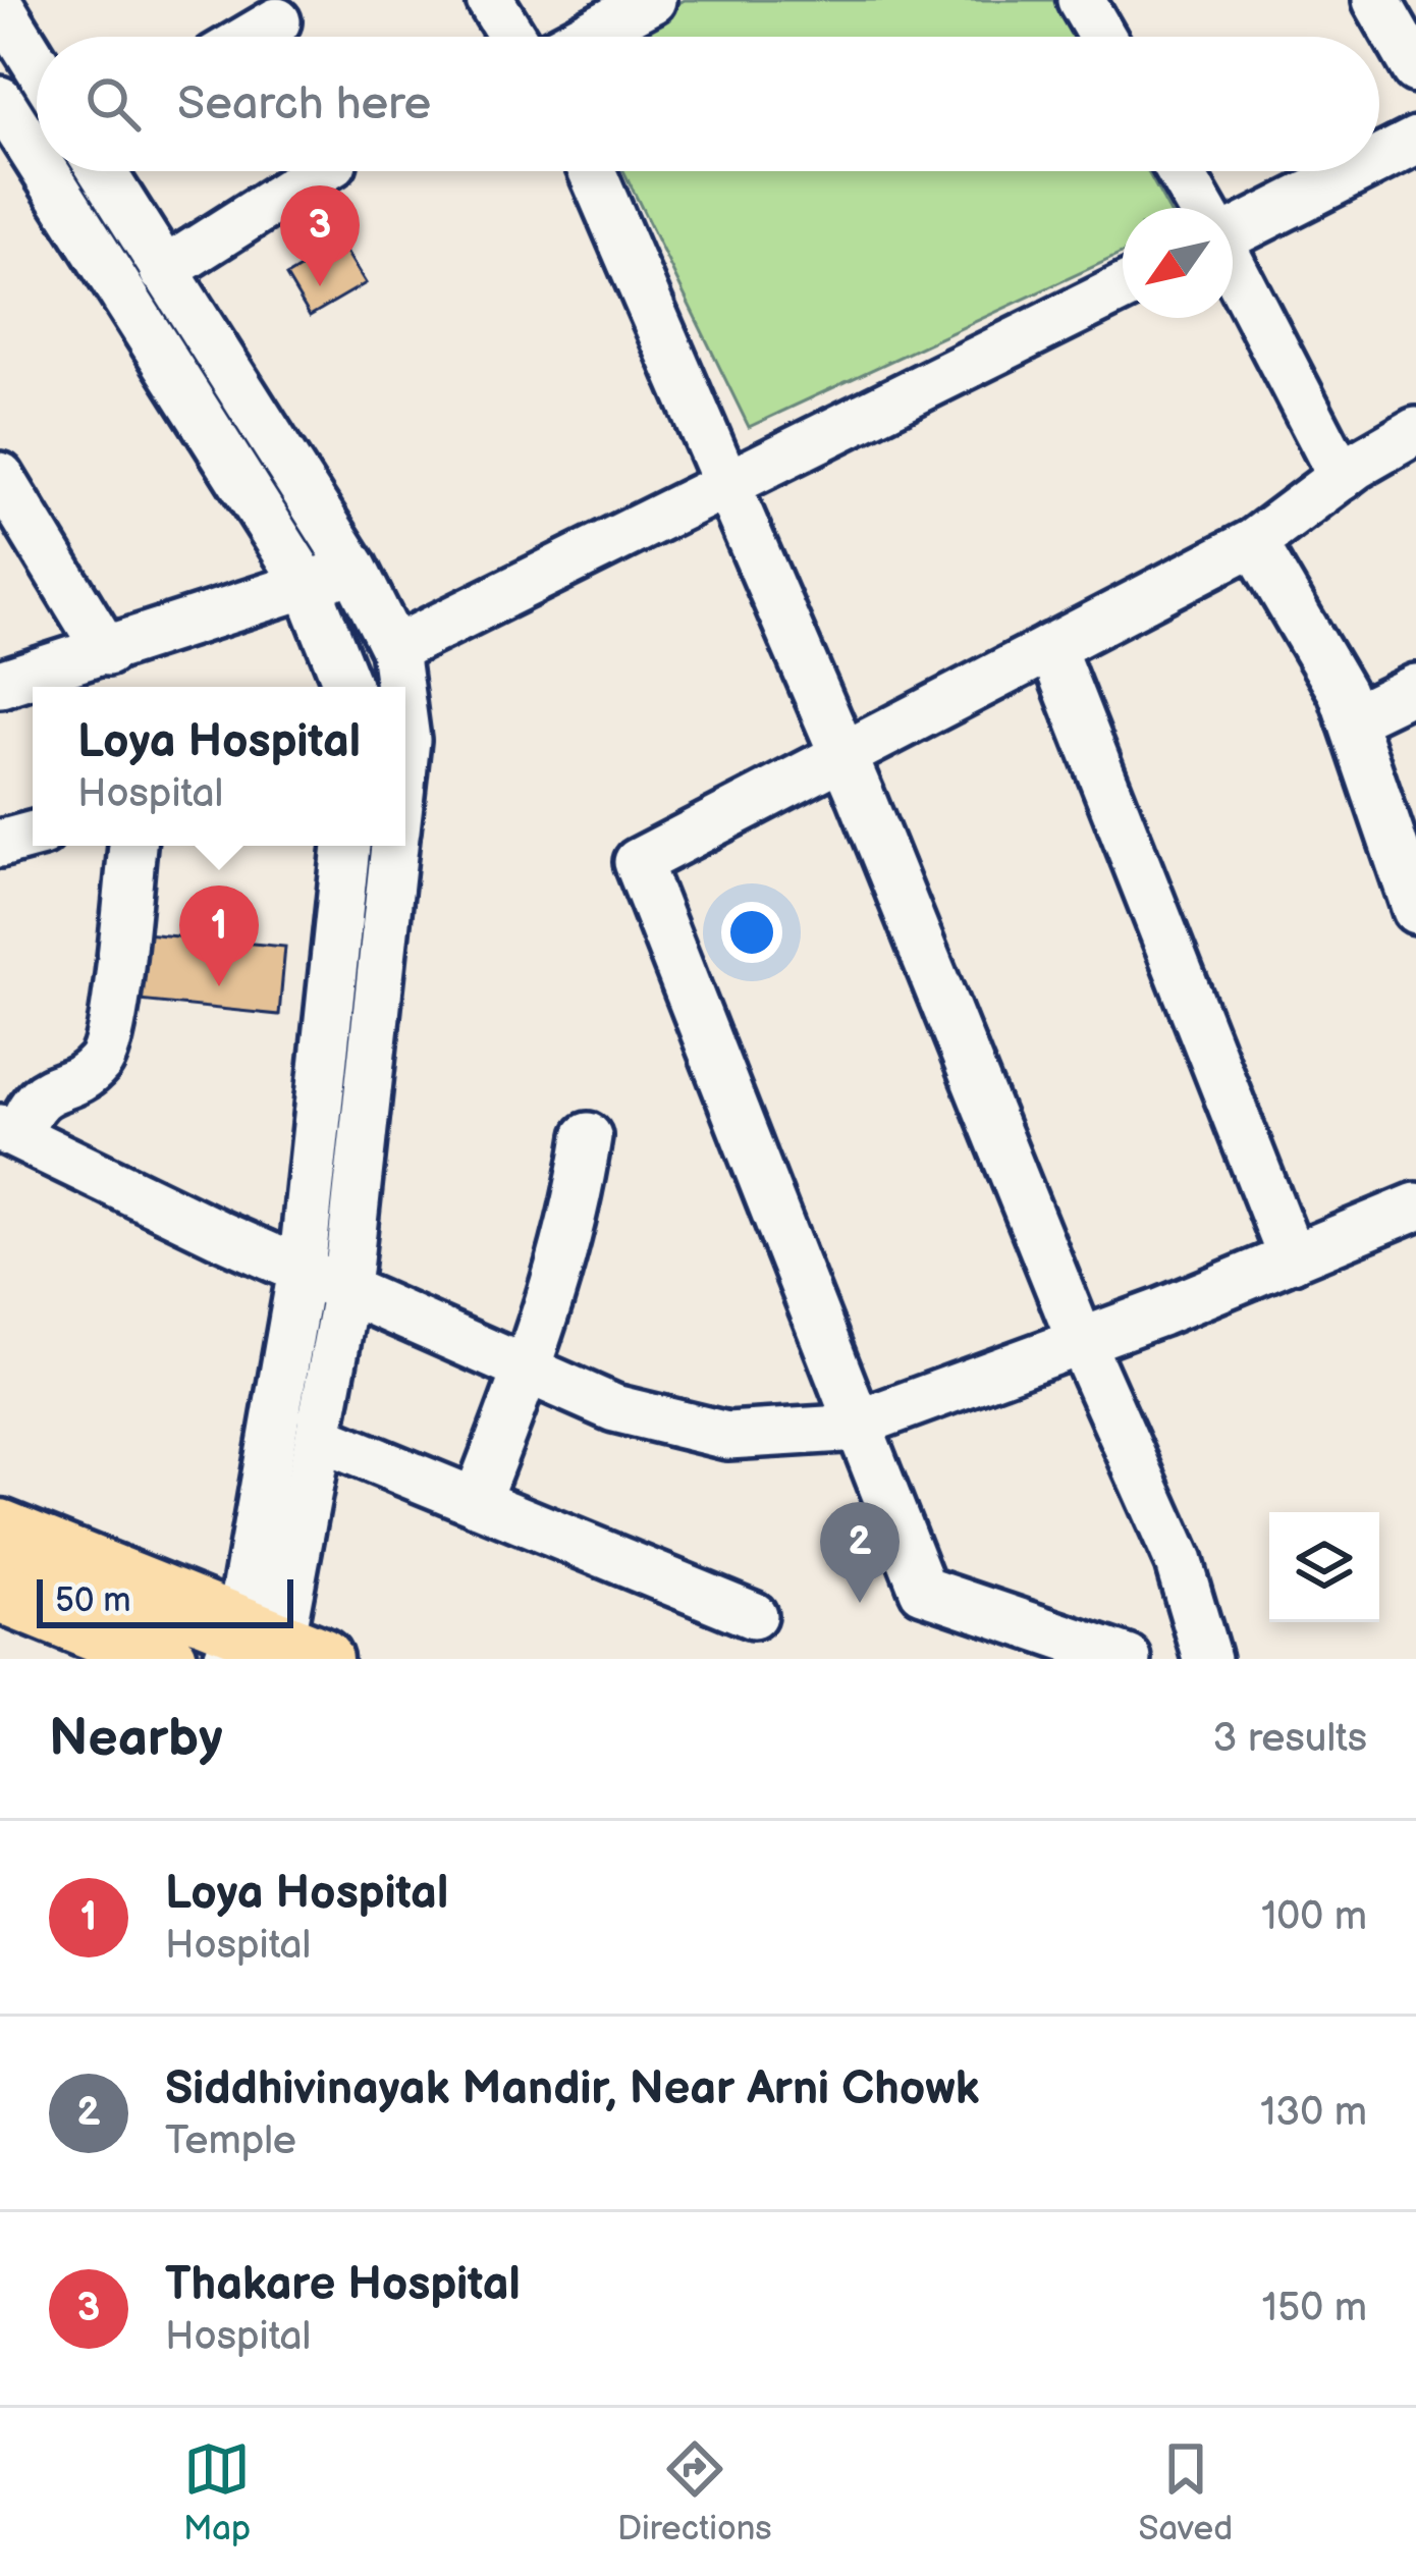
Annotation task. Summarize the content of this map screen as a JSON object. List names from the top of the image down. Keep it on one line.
{"scale_bar":"50 m","north":"bottom left","page":{"search":"Search here","pins":["3","1","2"],"popup":["Loya Hospital","Hospital"],"scale":"50 m","heading":["Nearby","3 results"],"list":[{"mark":"1","name":"Loya Hospital","note":"Hospital","value":"100 m"},{"mark":"2","name":"Siddhivinayak Mandir, Near Arni Chowk","note":"Temple","value":"130 m"},{"mark":"3","name":"Thakare Hospital","note":"Hospital","value":"150 m"}],"nav":["Map","Directions","Saved"]}}
